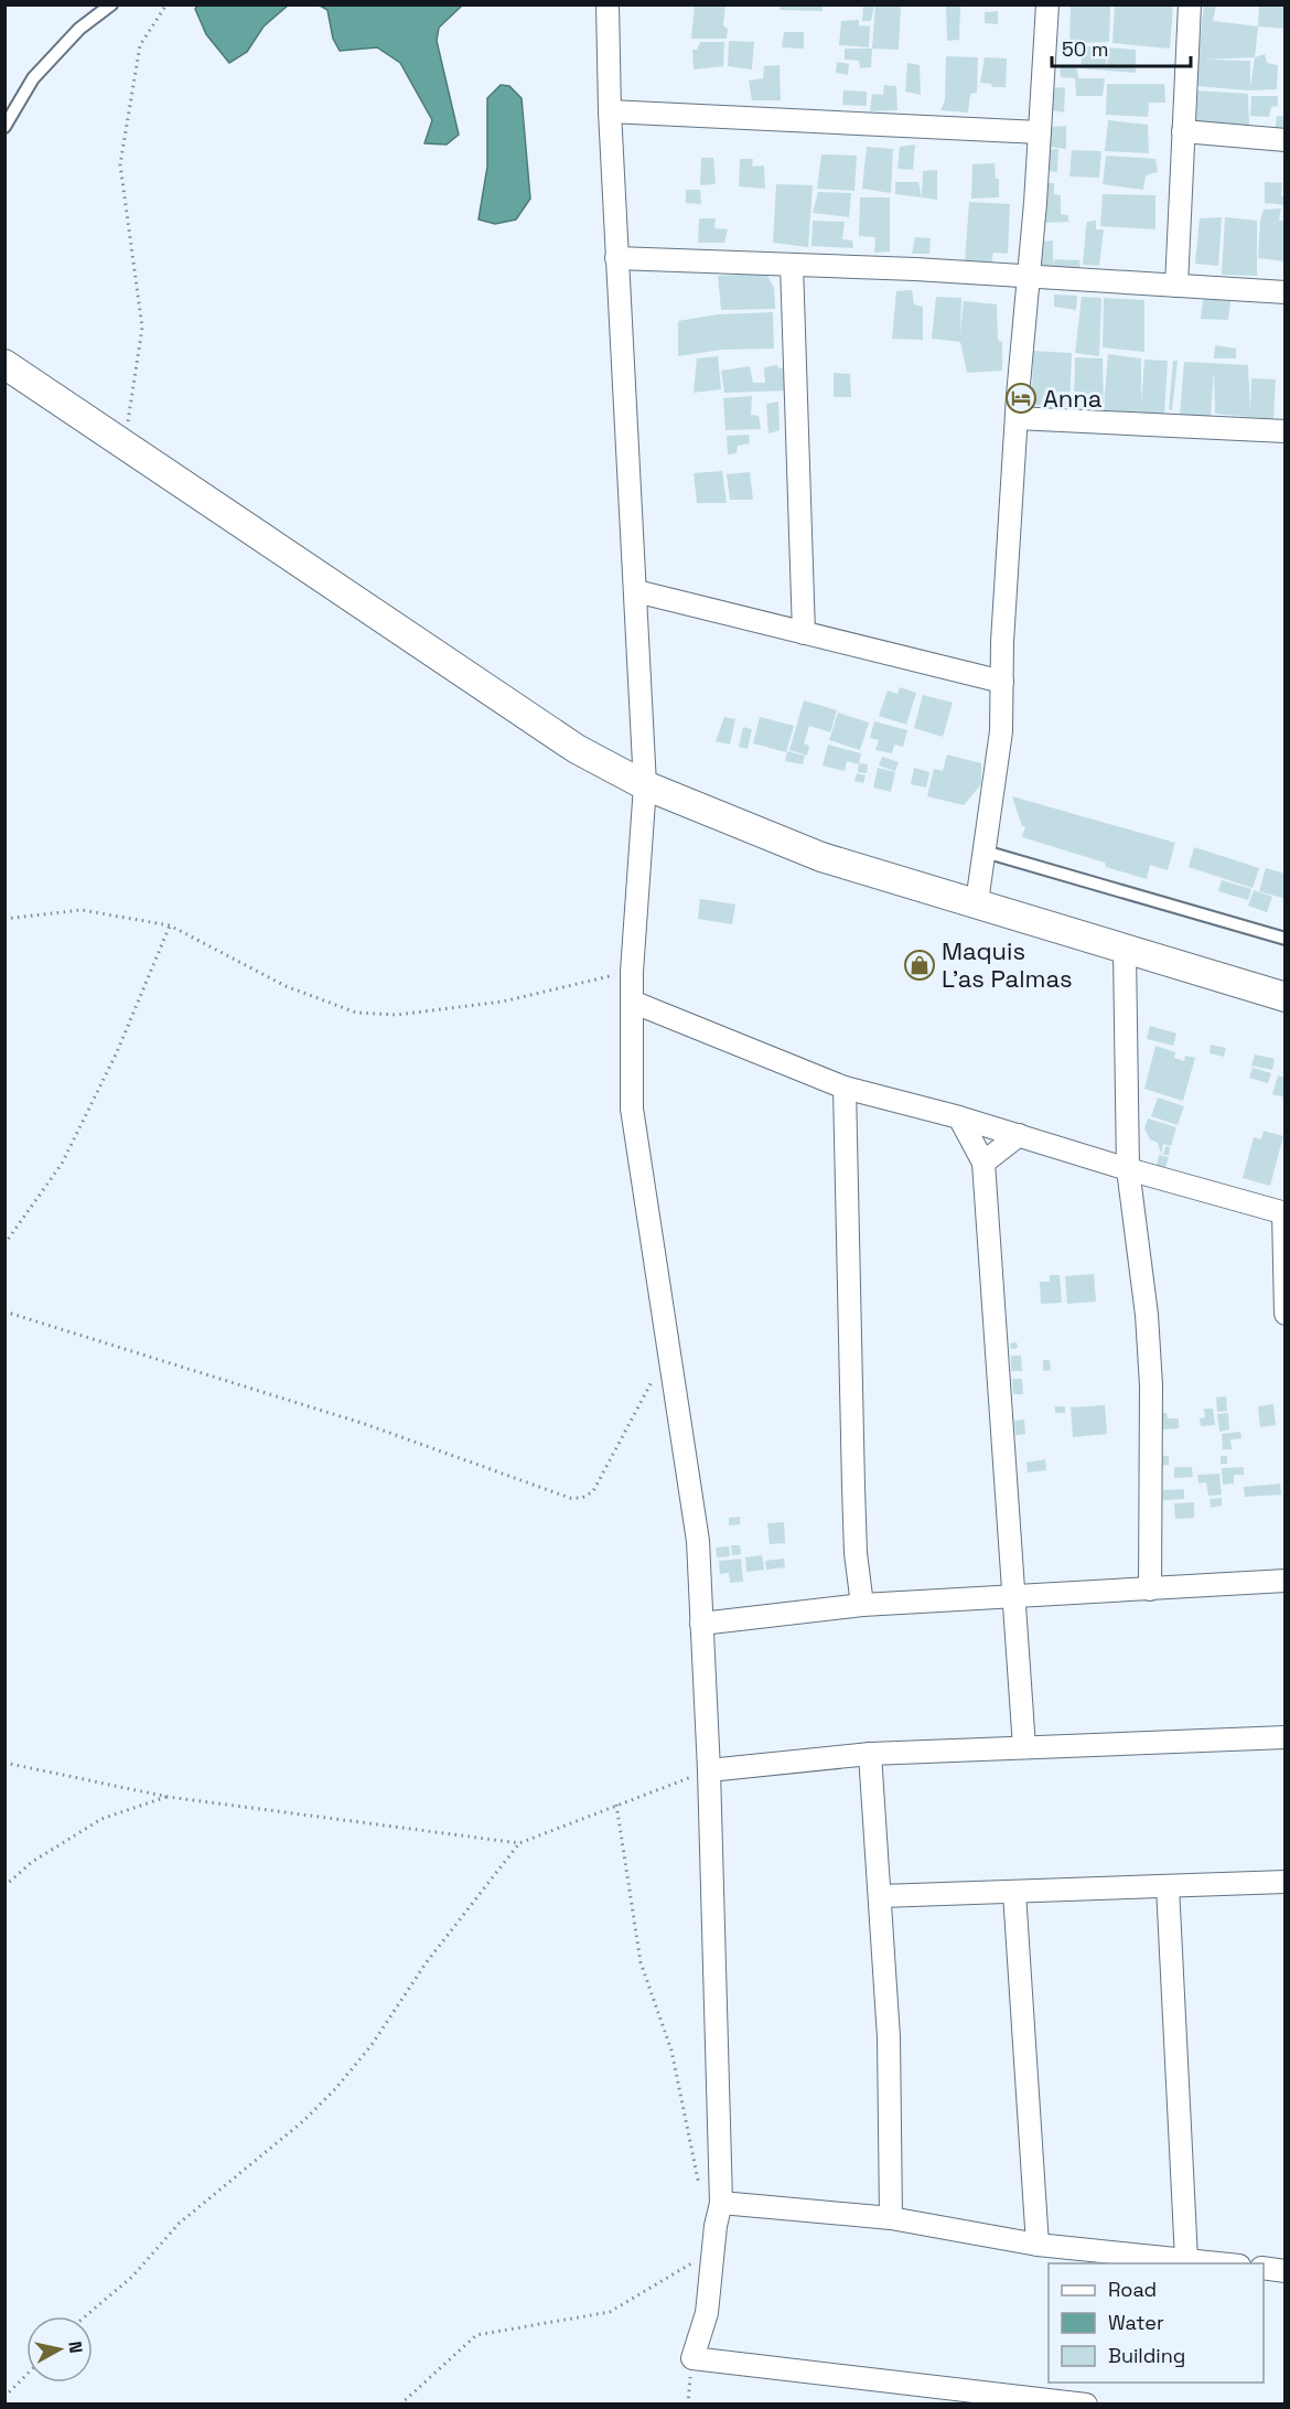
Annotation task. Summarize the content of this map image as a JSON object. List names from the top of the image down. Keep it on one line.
{"places":{"hotel":["Anna"],"shop":["Maquis L'as Palmas"]},"legend":["Road","Water","Building"],"scale_bar":"50 m","north":"right"}
